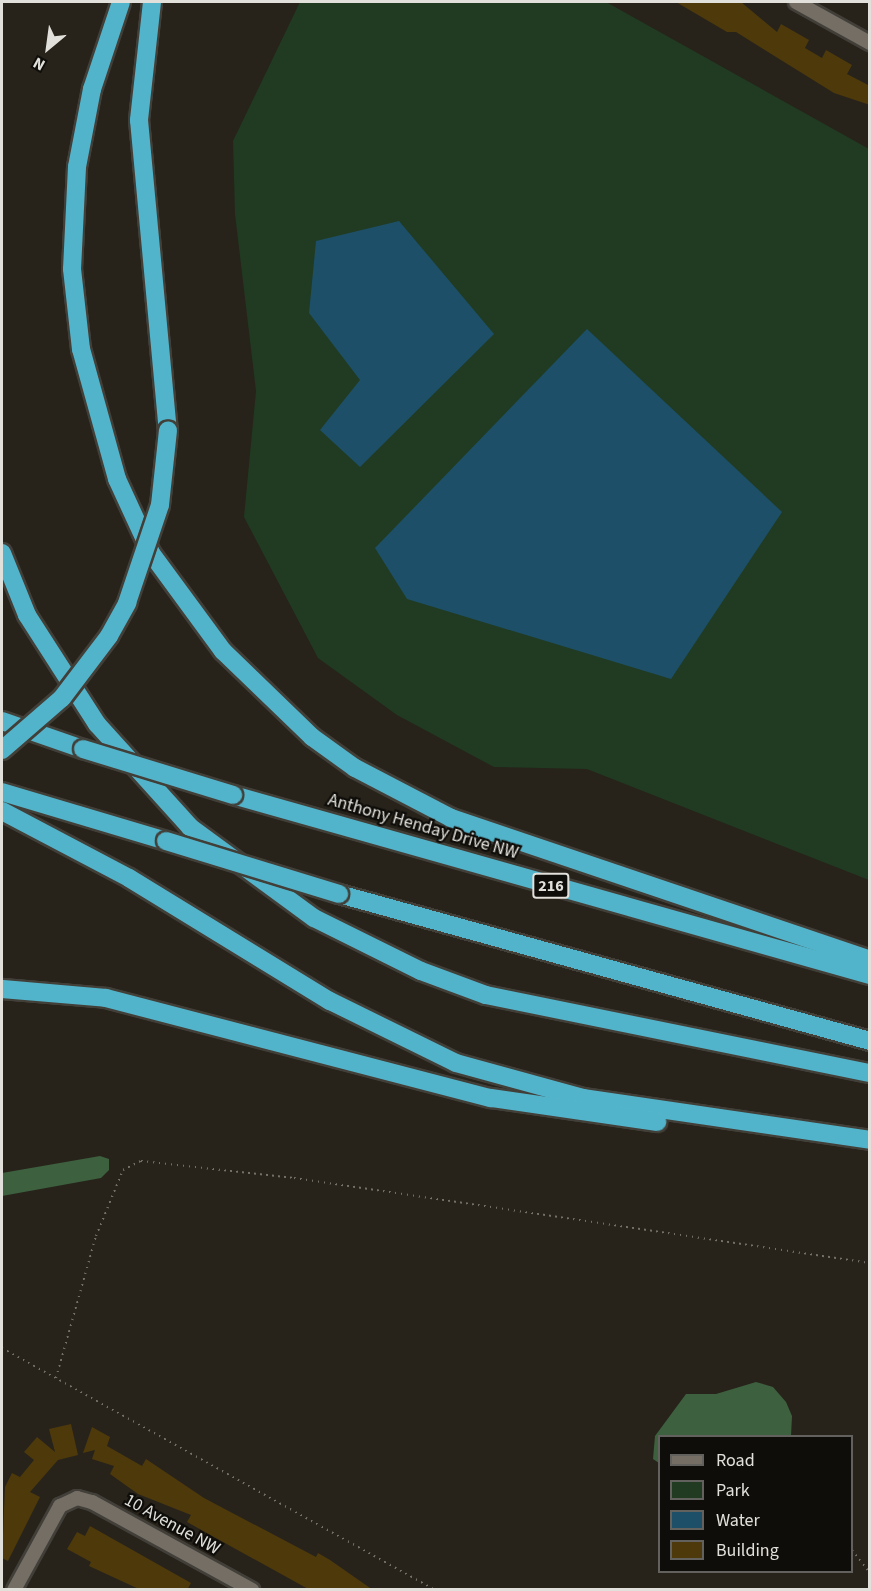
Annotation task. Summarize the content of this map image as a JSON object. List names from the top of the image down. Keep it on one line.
{"streets":{"highway":["Anthony Henday Drive NW","216"],"street":["10 Avenue NW"]},"legend":["Road","Park","Water","Building"],"north":"bottom left"}
